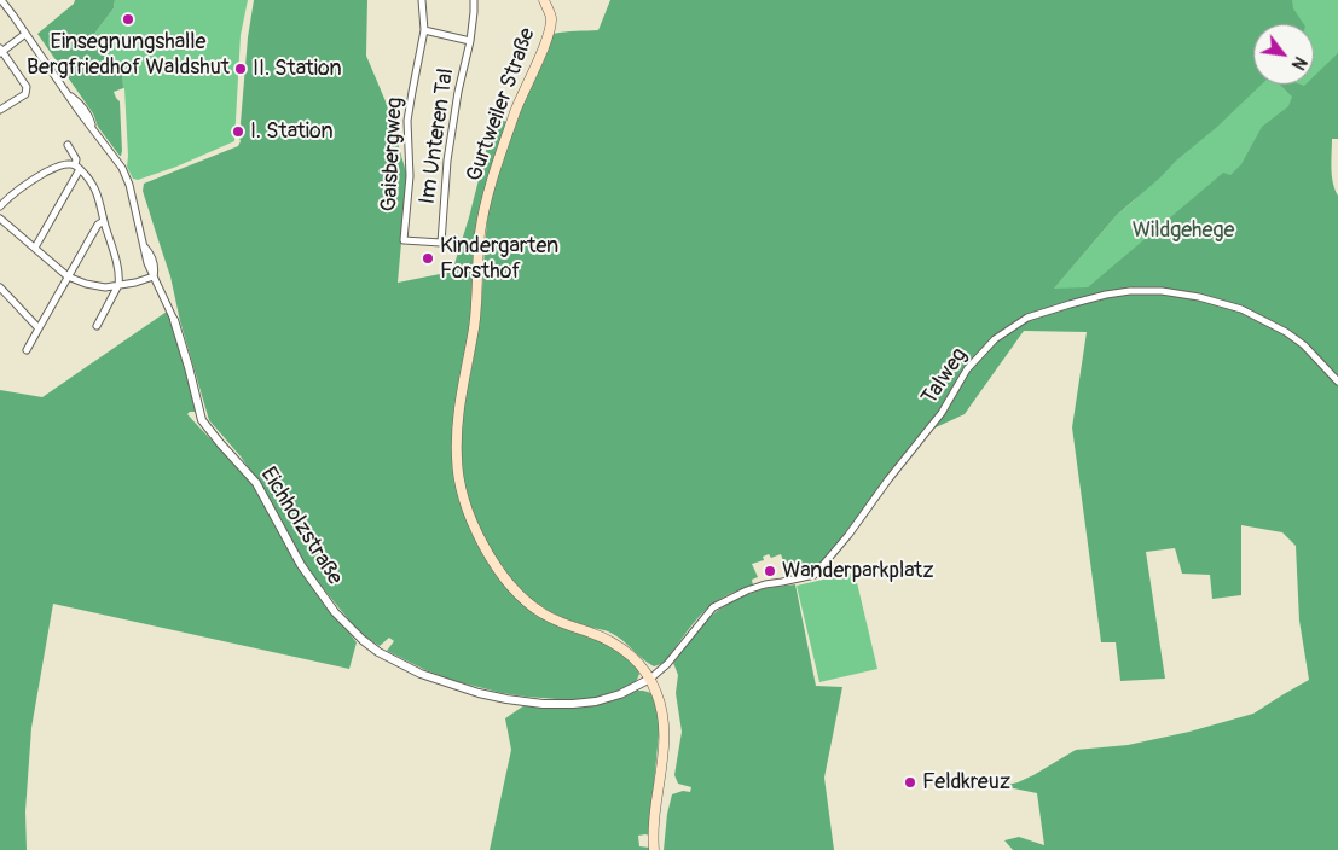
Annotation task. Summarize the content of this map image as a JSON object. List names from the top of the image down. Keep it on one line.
{"streets":{"main road":["Gurtweiler Straße"],"street":["Im Unteren Tal","Gaisbergweg","Talweg","Eichholzstraße"]},"crossings":[["Gurtweiler Straße","Talweg"],["Gurtweiler Straße","Eichholzstraße"],["Im Unteren Tal","Gaisbergweg"],["Talweg","Eichholzstraße"]],"parks":["Wildgehege"],"places":["Einsegnungshalle Bergfriedhof Waldshut","II. Station","I. Station","Kindergarten Forsthof","Wanderparkplatz","Feldkreuz"],"north":"bottom right"}
